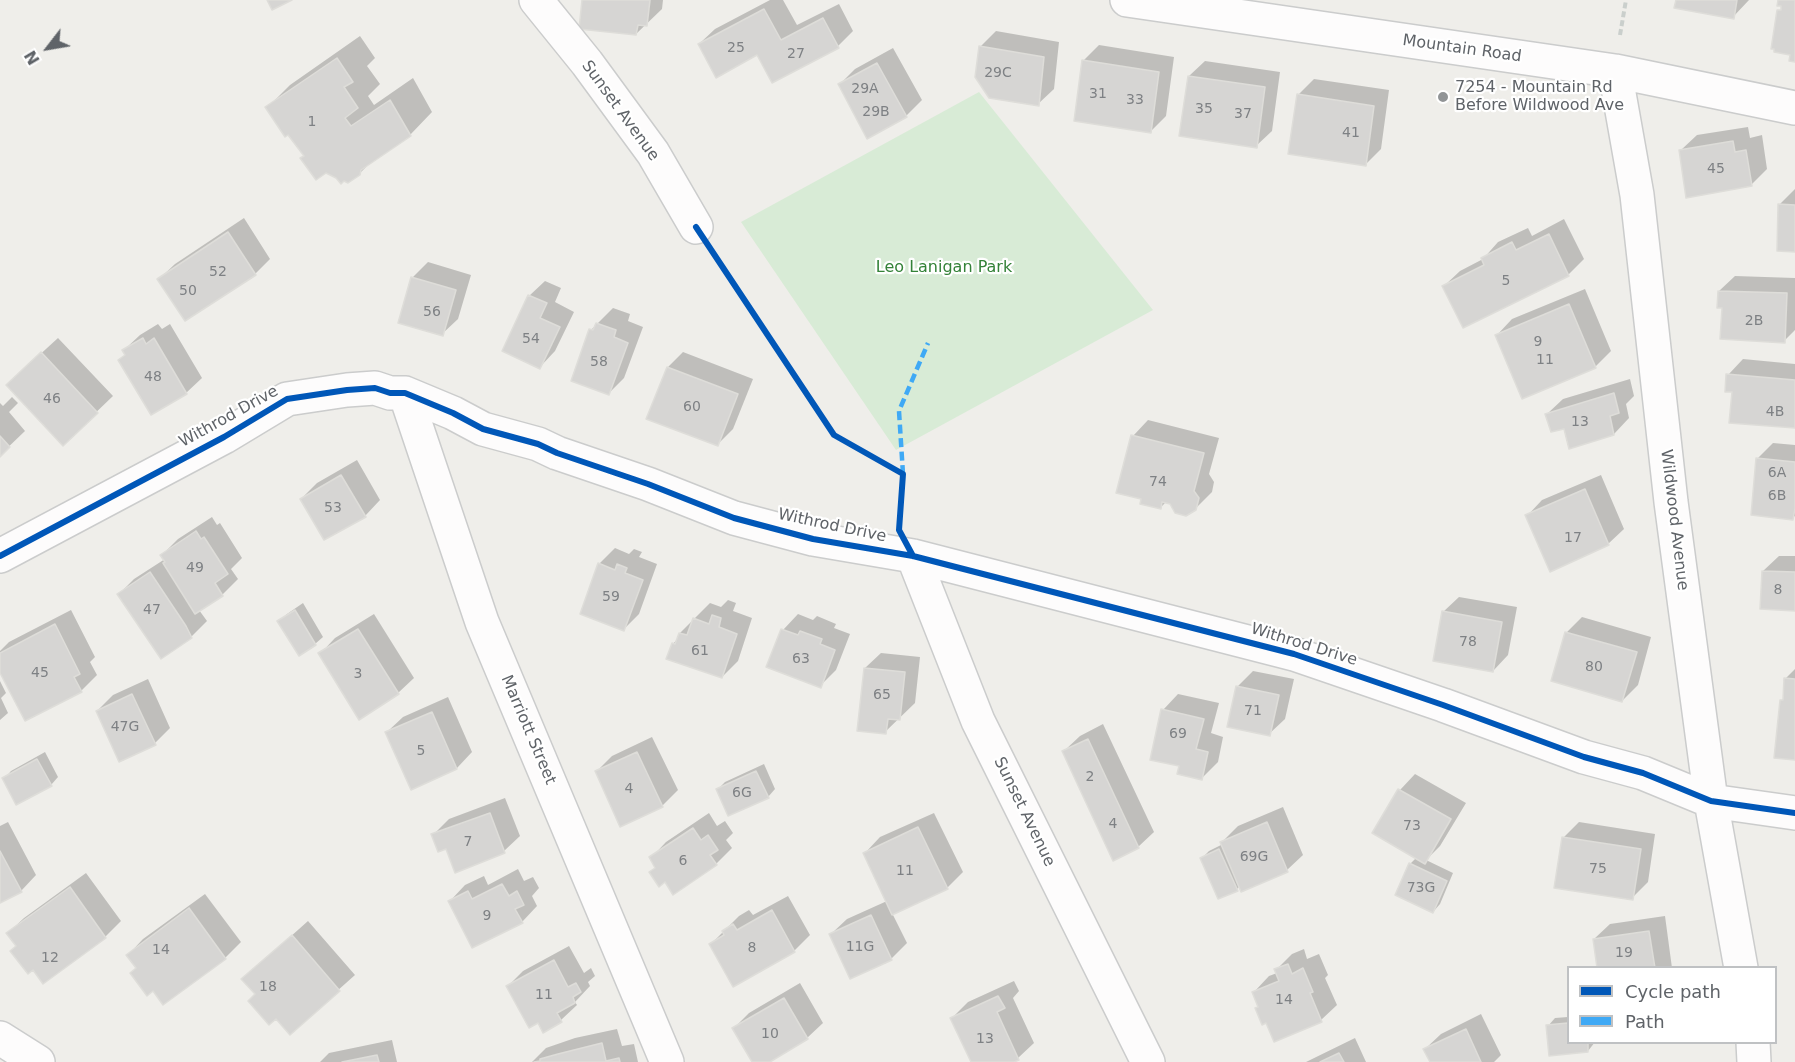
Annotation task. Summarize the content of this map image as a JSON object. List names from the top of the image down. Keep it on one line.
{"streets":{"street":["Mountain Road","Sunset Avenue","Withrod Drive","Wildwood Avenue","Marriott Street"]},"crossings":[["Mountain Road","Wildwood Avenue"],["Sunset Avenue","Withrod Drive"],["Withrod Drive","Wildwood Avenue"],["Withrod Drive","Marriott Street"]],"parks":["Leo Lanigan Park"],"places":["7254 - Mountain Rd Before Wildwood Ave"],"house_numbers":["25","27","29C","29A","31","33","35","29B","37","1","41","45","52","5","50","56","2B","54","9","11","58","48","46","60","4B","13","6A","74","6B","53","17","49","8","59","47","78","61","63","80","45","3","65","71","47G","69","5","2","4","6G","4","73","7","69G","6","75","11","73G","9","11G","8","14","19","12","18","11","14","10","13"],"legend":["Cycle path","Path"],"north":"bottom left"}
